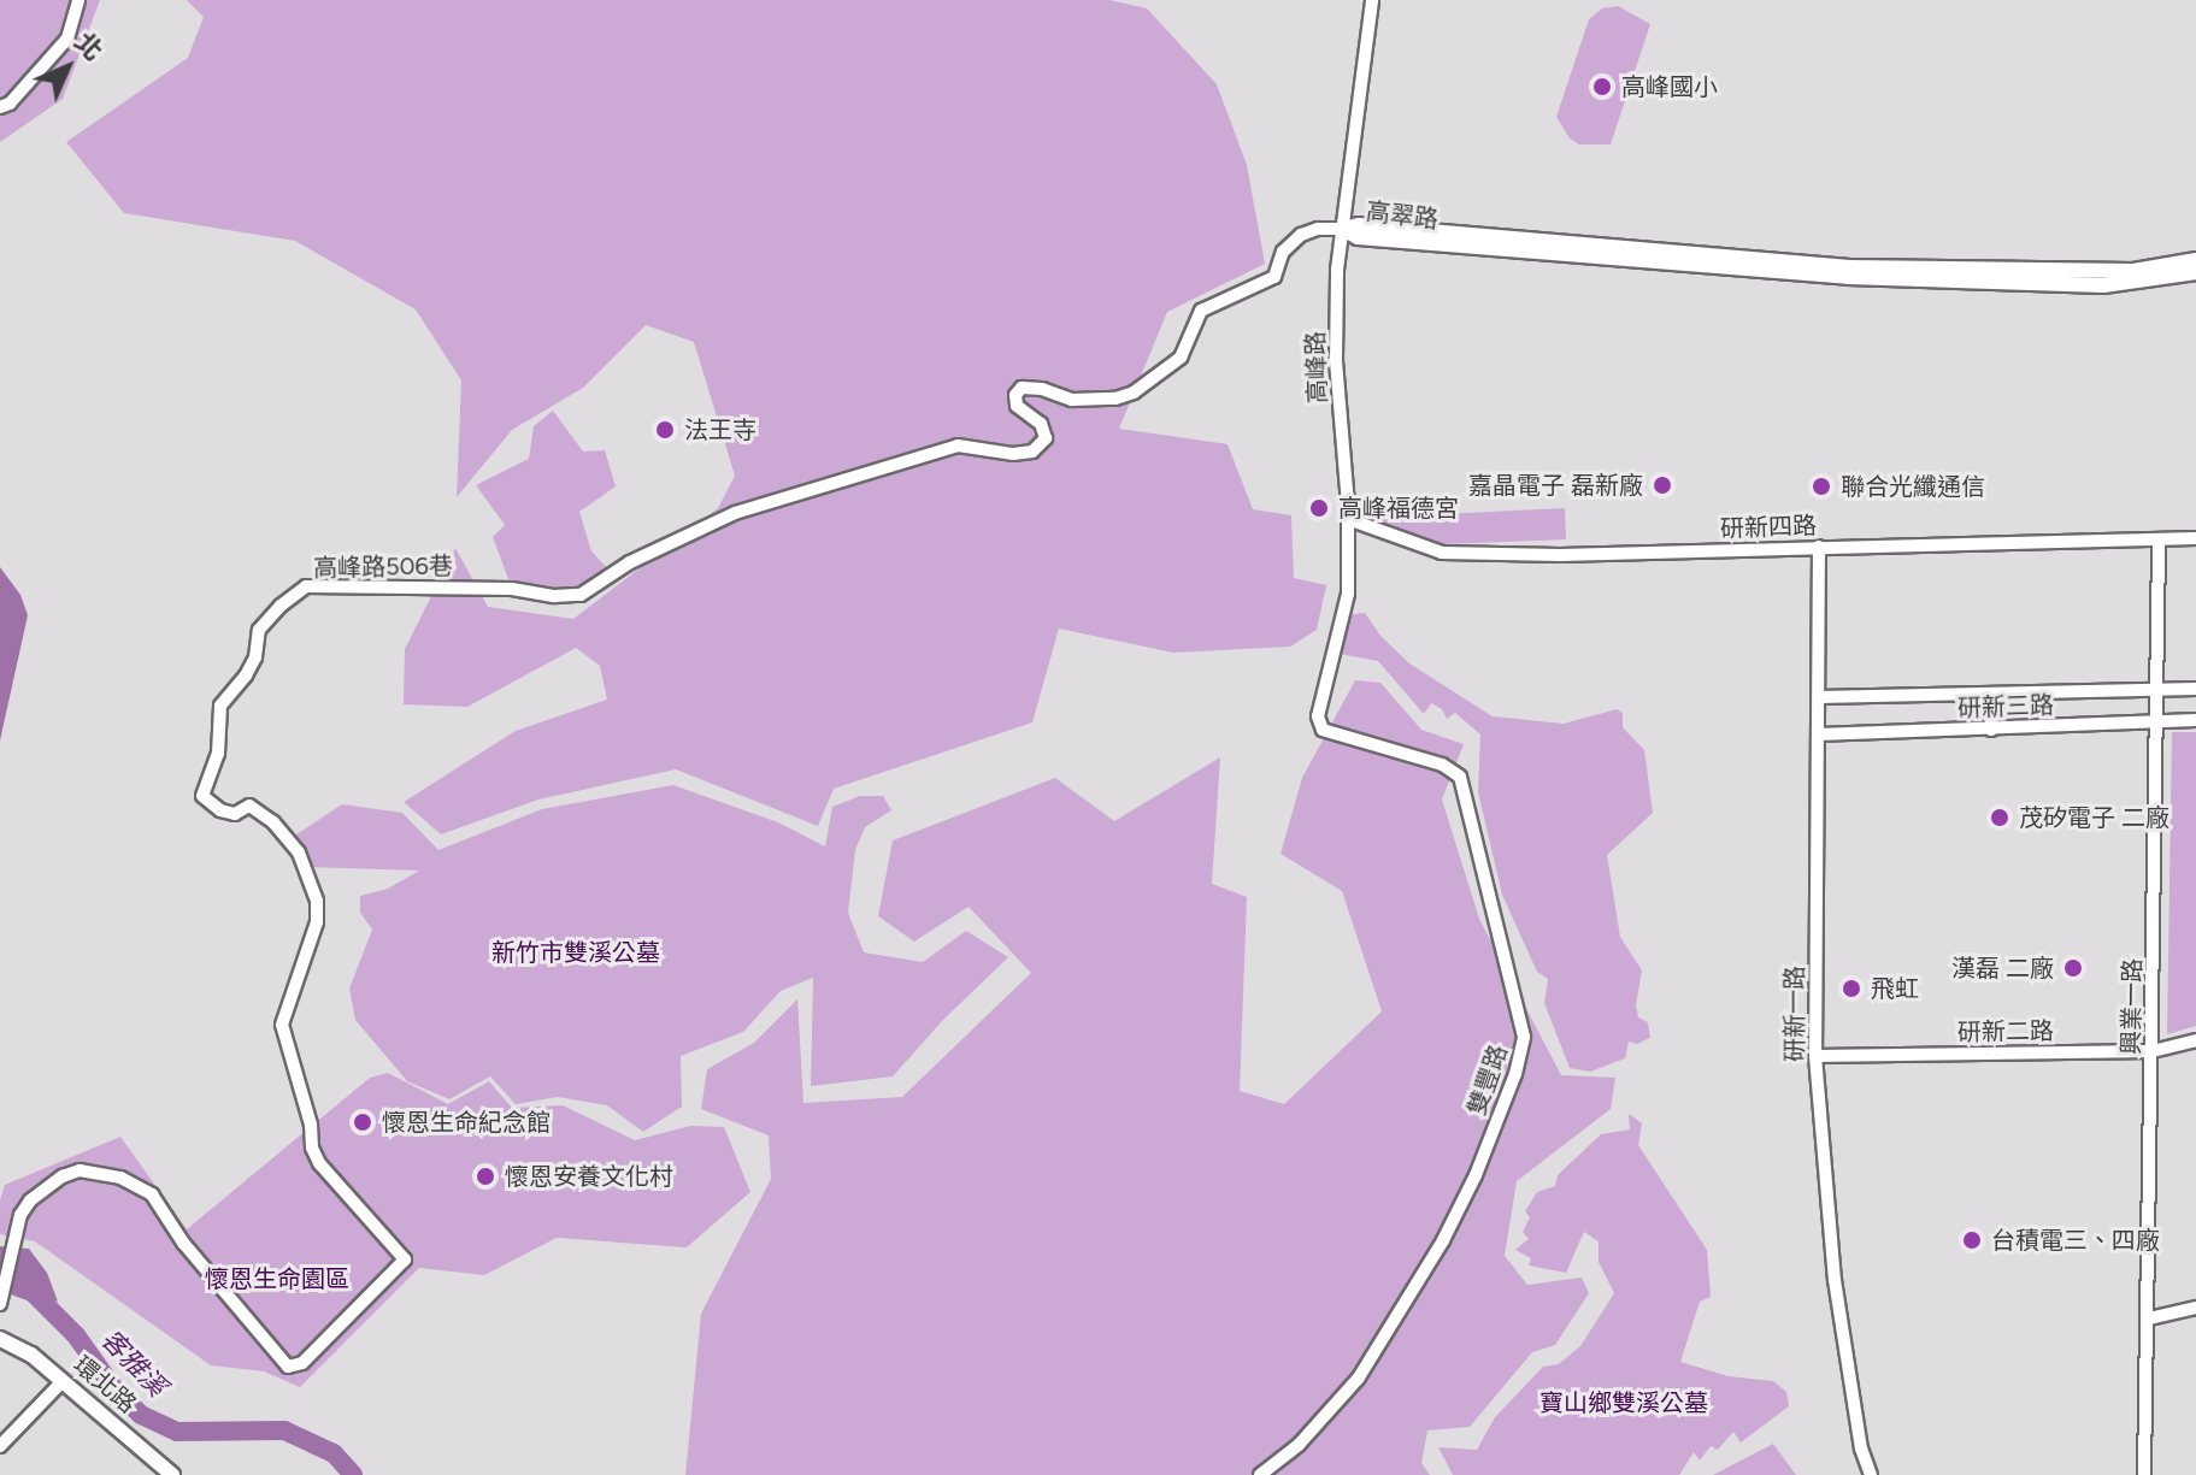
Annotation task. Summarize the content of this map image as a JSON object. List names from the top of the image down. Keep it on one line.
{"streets":{"street":["高翠路","高峰路","研新四路","高峰路506巷","研新三路","興業一路","研新一路","研新二路","雙豐路","環北路"]},"crossings":[["高翠路","高峰路"],["高翠路","高峰路506巷"],["高峰路","研新四路"],["高峰路","高峰路506巷"],["高峰路","雙豐路"],["研新四路","興業一路"],["研新四路","研新一路"],["研新三路","興業一路"],["研新三路","研新一路"],["興業一路","研新二路"],["研新一路","研新二路"]],"water":["客雅溪"],"parks":["新竹市雙溪公墓","懷恩生命園區","寶山鄉雙溪公墓"],"places":["高峰國小","法王寺","嘉晶電子 磊新廠","聯合光纖通信","高峰福德宮","茂矽電子 二廠","漢磊 二廠","飛虹","懷恩生命紀念館","懷恩安養文化村","台積電三、四廠"],"north":"top right"}
